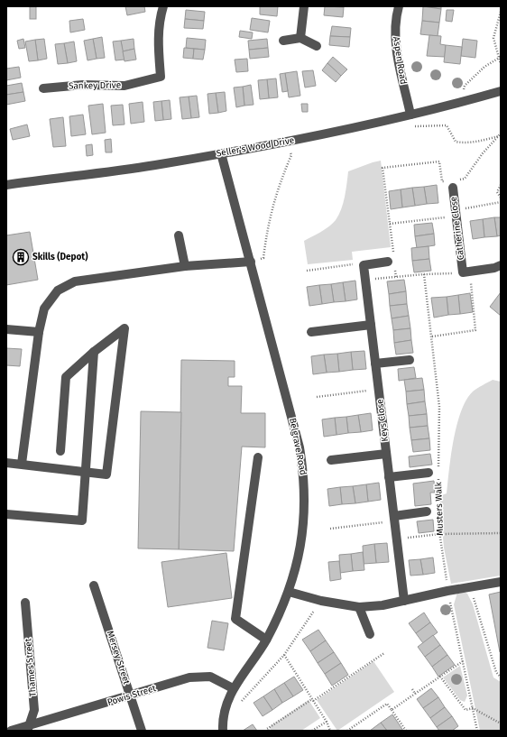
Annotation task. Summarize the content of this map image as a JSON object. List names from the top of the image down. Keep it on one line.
{"streets":{"street":["Aspen Road","Sankey Drive","Seller's Wood Drive","Catherine Close","Keys Close","Belgrave Road","Mersey Street","Thames Street","Powis Street"],"path":["Musters Walk"]},"crossings":[["Aspen Road","Seller's Wood Drive"],["Seller's Wood Drive","Belgrave Road"],["Belgrave Road","Powis Street"],["Mersey Street","Powis Street"],["Thames Street","Powis Street"]],"places":{"building":["Skills (Depot)"]}}
